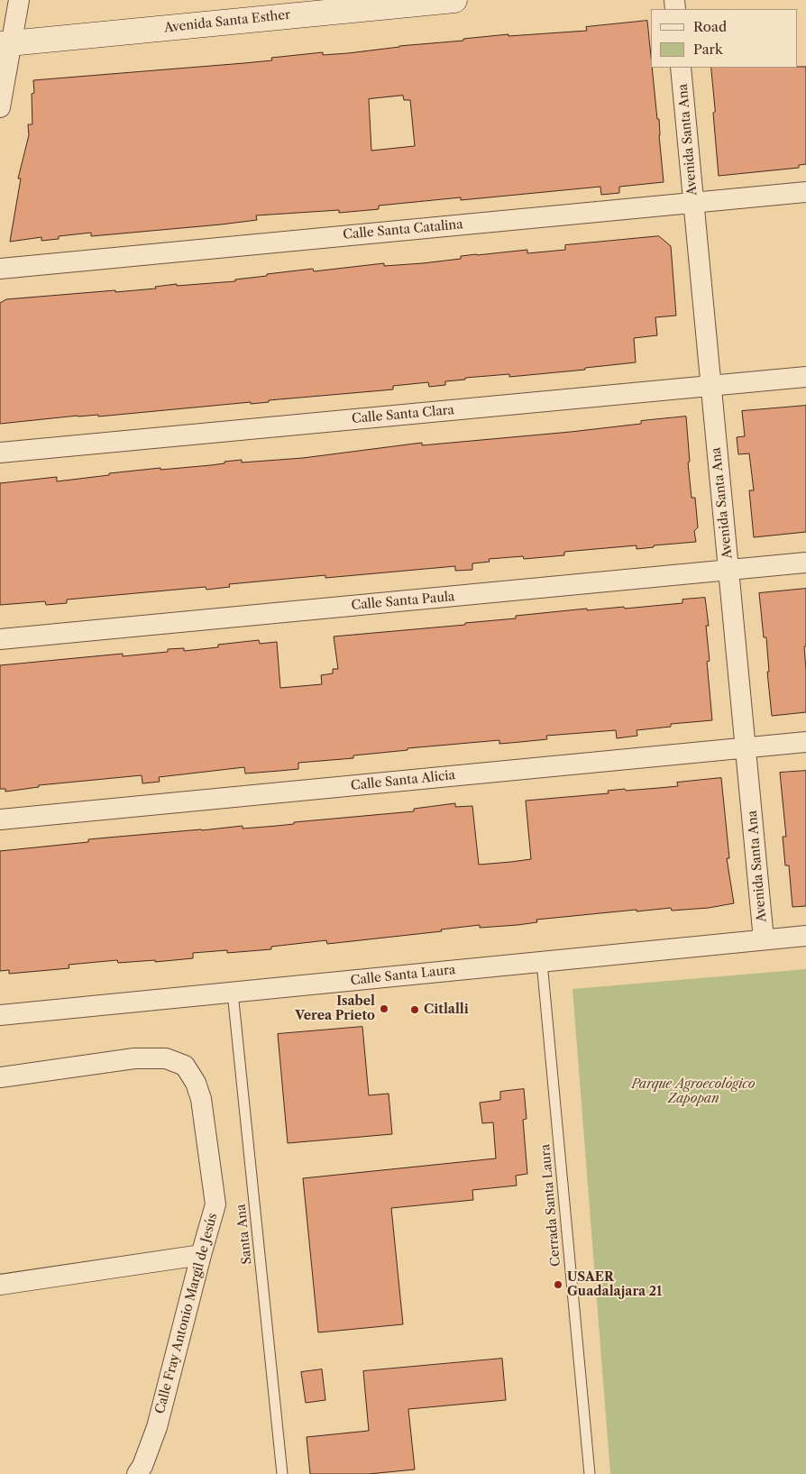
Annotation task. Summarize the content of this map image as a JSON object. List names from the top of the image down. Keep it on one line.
{"streets":{"street":["Avenida Santa Esther","Avenida Santa Ana","Calle Santa Catalina","Calle Santa Clara","Calle Santa Paula","Calle Santa Alicia","Calle Santa Laura","Calle Fray Antonio Margil de Jesús"],"lane":["Cerrada Santa Laura","Santa Ana"]},"crossings":[["Avenida Santa Ana","Calle Santa Catalina"],["Avenida Santa Ana","Calle Santa Clara"],["Avenida Santa Ana","Calle Santa Paula"],["Avenida Santa Ana","Calle Santa Alicia"],["Avenida Santa Ana","Calle Santa Laura"],["Calle Santa Laura","Cerrada Santa Laura"],["Calle Santa Laura","Santa Ana"]],"parks":["Parque Agroecológico Zapopan"],"places":["Isabel Verea Prieto","Citlalli","USAER Guadalajara 21"],"legend":["Road","Park"]}
